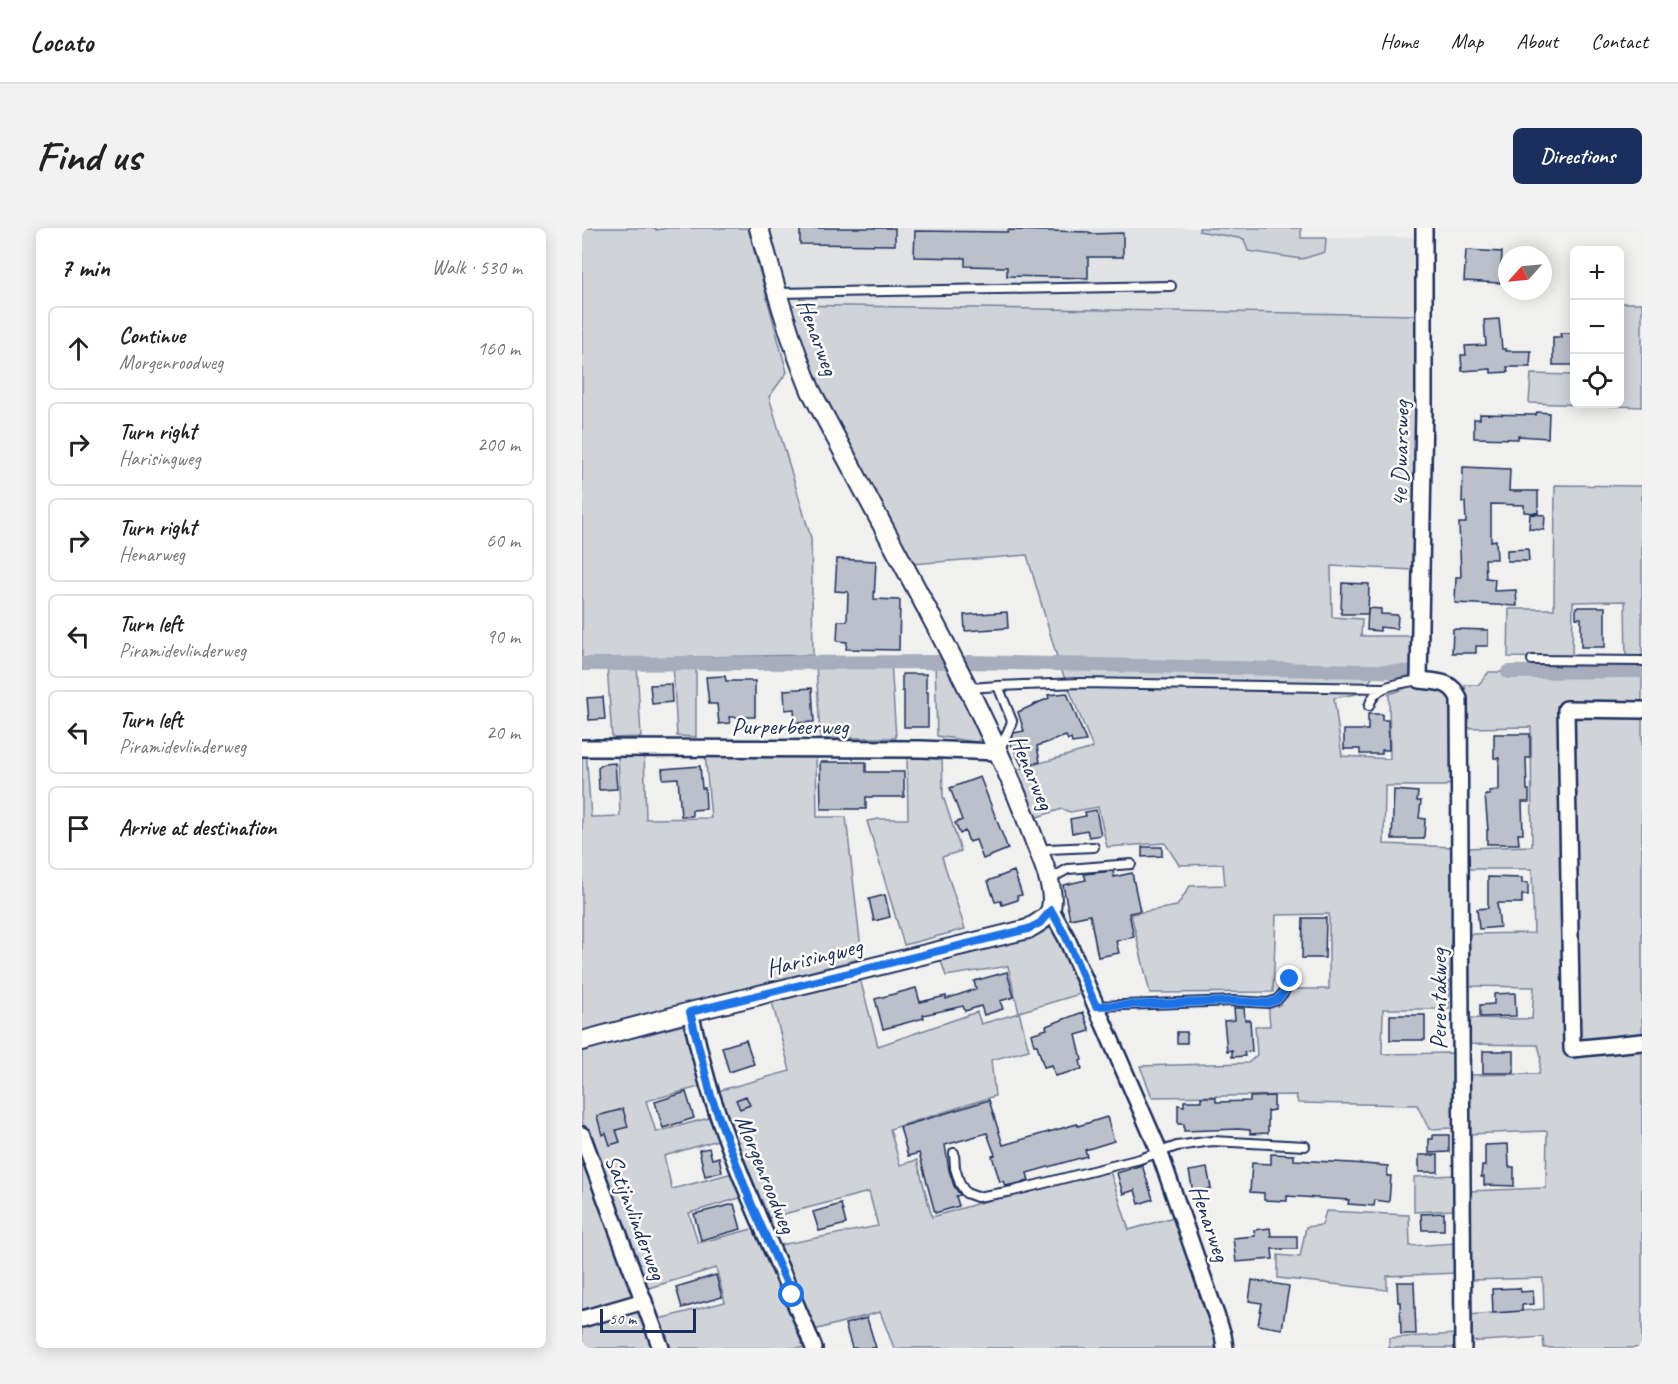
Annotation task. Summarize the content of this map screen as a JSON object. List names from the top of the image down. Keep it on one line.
{"streets":{"street":["Henarweg","4e Dwarsweg","Purperbeerweg","Harisingweg","Perentakweg","Morgenroodweg","Satijnvlinderweg"]},"crossings":[["Henarweg","Purperbeerweg"],["Henarweg","Harisingweg"],["4e Dwarsweg","Perentakweg"],["Harisingweg","Morgenroodweg"]],"scale_bar":"50 m","north":"bottom left","page":{"header":"Locato","nav":["Home","Map","About","Contact"],"buttons":"Directions","title":"Find us","heading":["7 min","Walk · 530 m"],"map_buttons":["+","−"],"list":[["Continue","Morgenroodweg","160 m"],["Turn right","Harisingweg","200 m"],["Turn right","Henarweg","60 m"],["Turn left","Piramidevlinderweg","90 m"],["Turn left","Piramidevlinderweg","20 m"],"Arrive at destination"],"scale":"50 m"}}
